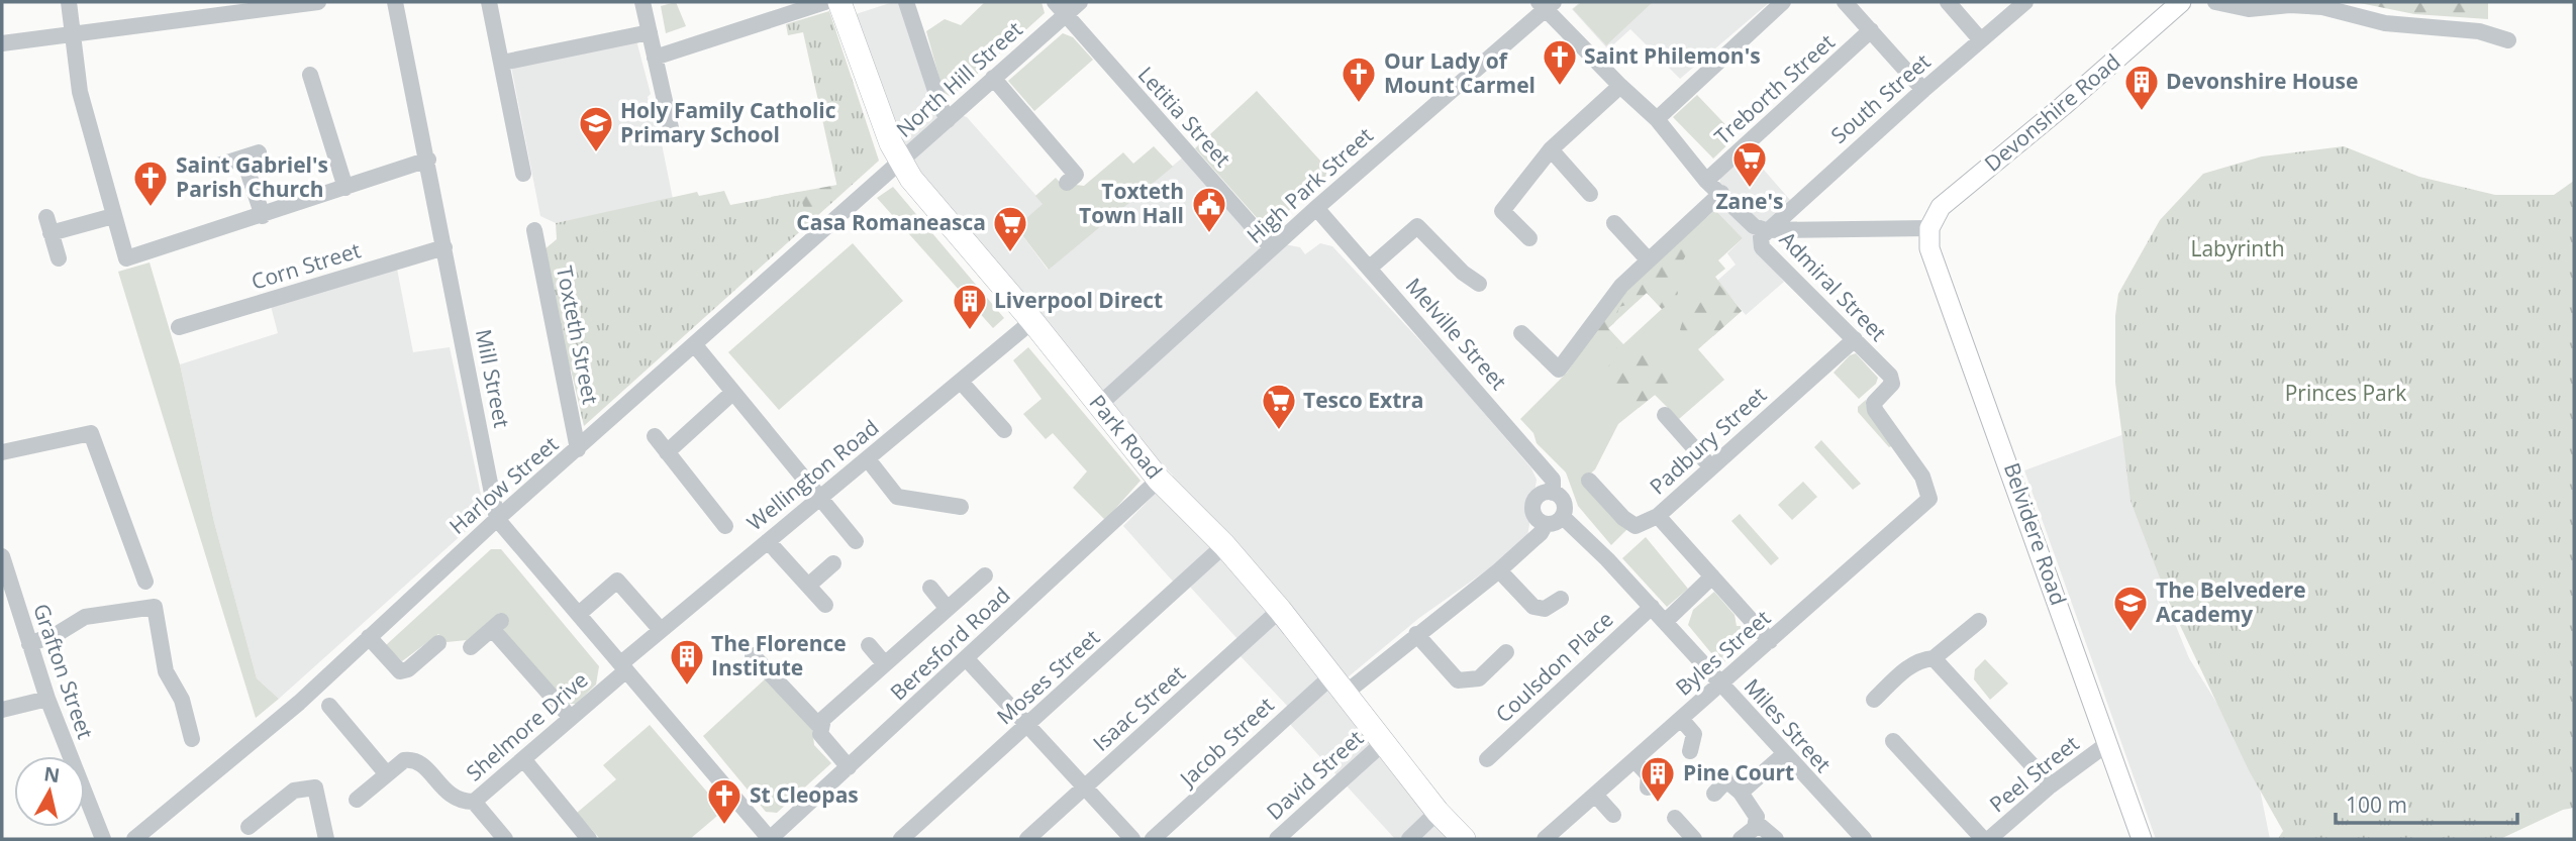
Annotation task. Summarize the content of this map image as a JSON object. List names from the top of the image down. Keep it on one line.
{"streets":{"highway":["Park Road"],"main road":["Devonshire Road","Belvidere Road"],"street":["North Hill Street","Treborth Street","South Street","Letitia Street","High Park Street","Corn Street","Admiral Street","Melville Street","Toxteth Street","Mill Street","Padbury Street","Wellington Road","Harlow Street","Beresford Road","Byles Street","Coulsdon Place","Grafton Street","Moses Street","Isaac Street","Miles Street","Shelmore Drive","Jacob Street","Peel Street","David Street"]},"crossings":[["North Hill Street","Letitia Street"],["North Hill Street","Park Road"],["North Hill Street","Harlow Street"],["Treborth Street","Admiral Street"],["South Street","Admiral Street"],["Devonshire Road","Belvidere Road"],["Letitia Street","High Park Street"],["High Park Street","Admiral Street"],["High Park Street","Melville Street"],["High Park Street","Park Road"],["Corn Street","Mill Street"],["Admiral Street","Padbury Street"],["Admiral Street","Byles Street"],["Melville Street","Miles Street"],["Toxteth Street","Harlow Street"],["Mill Street","Wellington Road"],["Mill Street","Harlow Street"],["Mill Street","Beresford Road"],["Mill Street","Shelmore Drive"],["Park Road","Wellington Road"],["Park Road","Harlow Street"],["Park Road","Beresford Road"],["Park Road","Moses Street"],["Park Road","Isaac Street"],["Park Road","Jacob Street"],["Park Road","David Street"],["Wellington Road","Shelmore Drive"],["Belvidere Road","Peel Street"],["Byles Street","Miles Street"],["Coulsdon Place","Miles Street"]],"parks":["Labyrinth","Princes Park"],"places":{"church":["Saint Philemon's","Our Lady of Mount Carmel","Saint Gabriel's Parish Church","St Cleopas"],"building":["Devonshire House","Liverpool Direct","The Florence Institute","Pine Court"],"school or university":["Holy Family Catholic Primary School","The Belvedere Academy"],"supermarket":["Zane's","Casa Romaneasca","Tesco Extra"],"public building":["Toxteth Town Hall"]},"scale_bar":"100 m","north":"top"}
